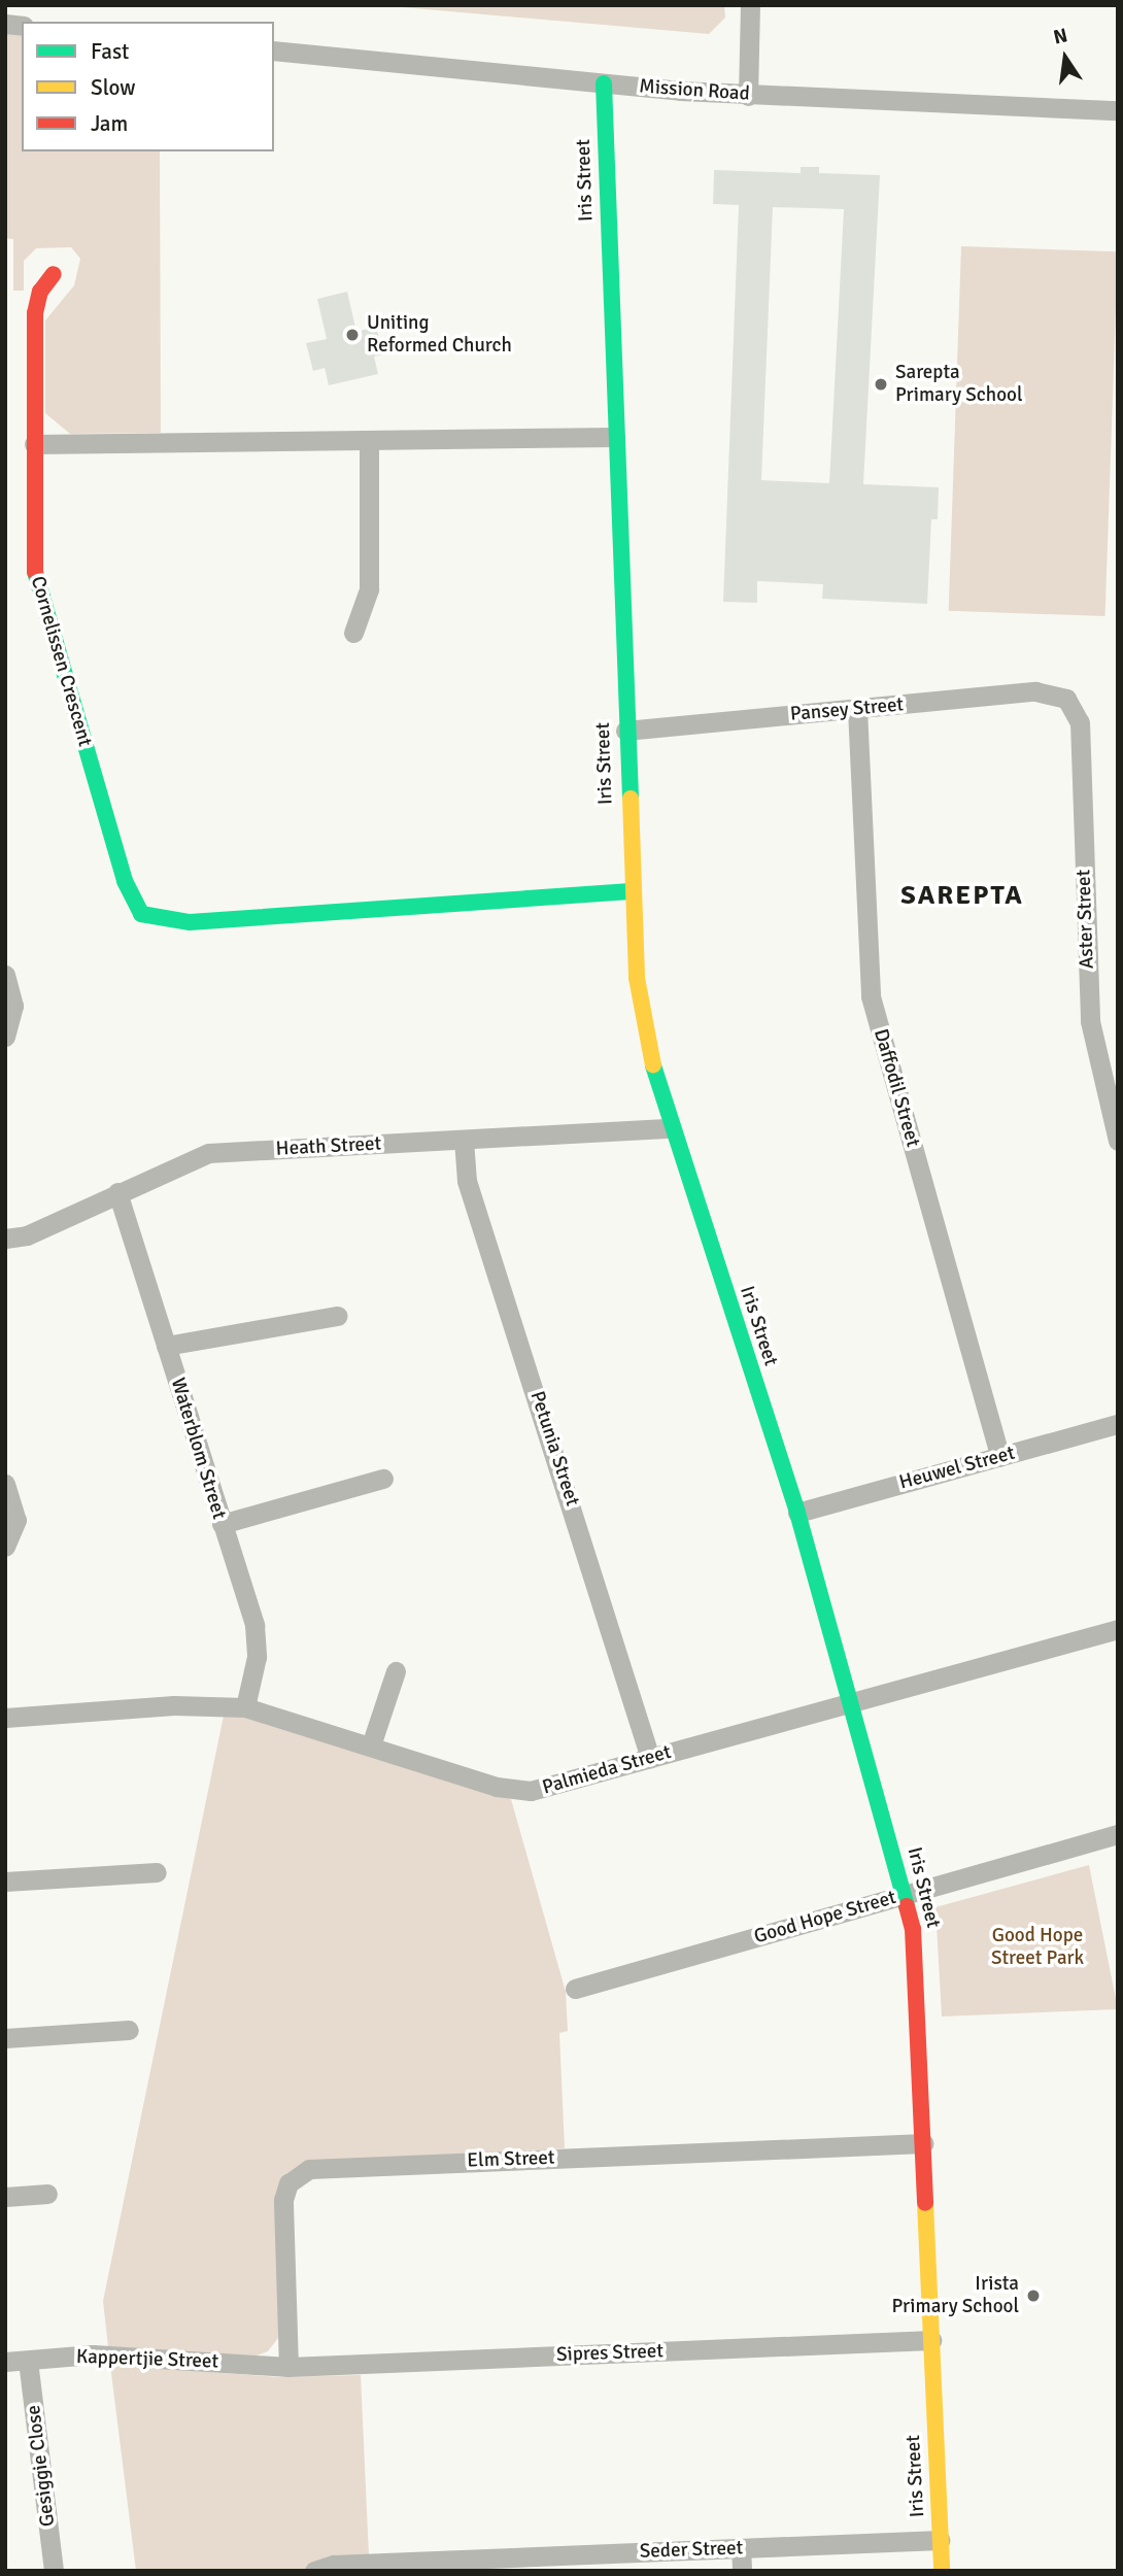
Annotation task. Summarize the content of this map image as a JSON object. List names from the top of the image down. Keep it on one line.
{"streets":{"street":["Mission Road","Iris Street","Cornelissen Crescent","Pansey Street","Aster Street","Daffodil Street","Heath Street","Waterblom Street","Petunia Street","Heuwel Street","Palmieda Street","Good Hope Street","Elm Street","Sipres Street","Kappertjie Street","Gesiggie Close","Seder Street"]},"crossings":[["Mission Road","Iris Street"],["Iris Street","Cornelissen Crescent"],["Iris Street","Pansey Street"],["Iris Street","Heath Street"],["Iris Street","Heuwel Street"],["Iris Street","Palmieda Street"],["Iris Street","Good Hope Street"],["Iris Street","Elm Street"],["Iris Street","Sipres Street"],["Iris Street","Seder Street"],["Pansey Street","Aster Street"],["Pansey Street","Daffodil Street"],["Daffodil Street","Heuwel Street"],["Heath Street","Waterblom Street"],["Heath Street","Petunia Street"],["Waterblom Street","Palmieda Street"],["Petunia Street","Palmieda Street"],["Elm Street","Sipres Street"],["Elm Street","Kappertjie Street"],["Sipres Street","Kappertjie Street"],["Kappertjie Street","Gesiggie Close"]],"districts":["SAREPTA"],"parks":["Good Hope Street Park"],"places":["Uniting Reformed Church","Sarepta Primary School","Irista Primary School"],"legend":["Fast","Slow","Jam"],"north":"top"}
